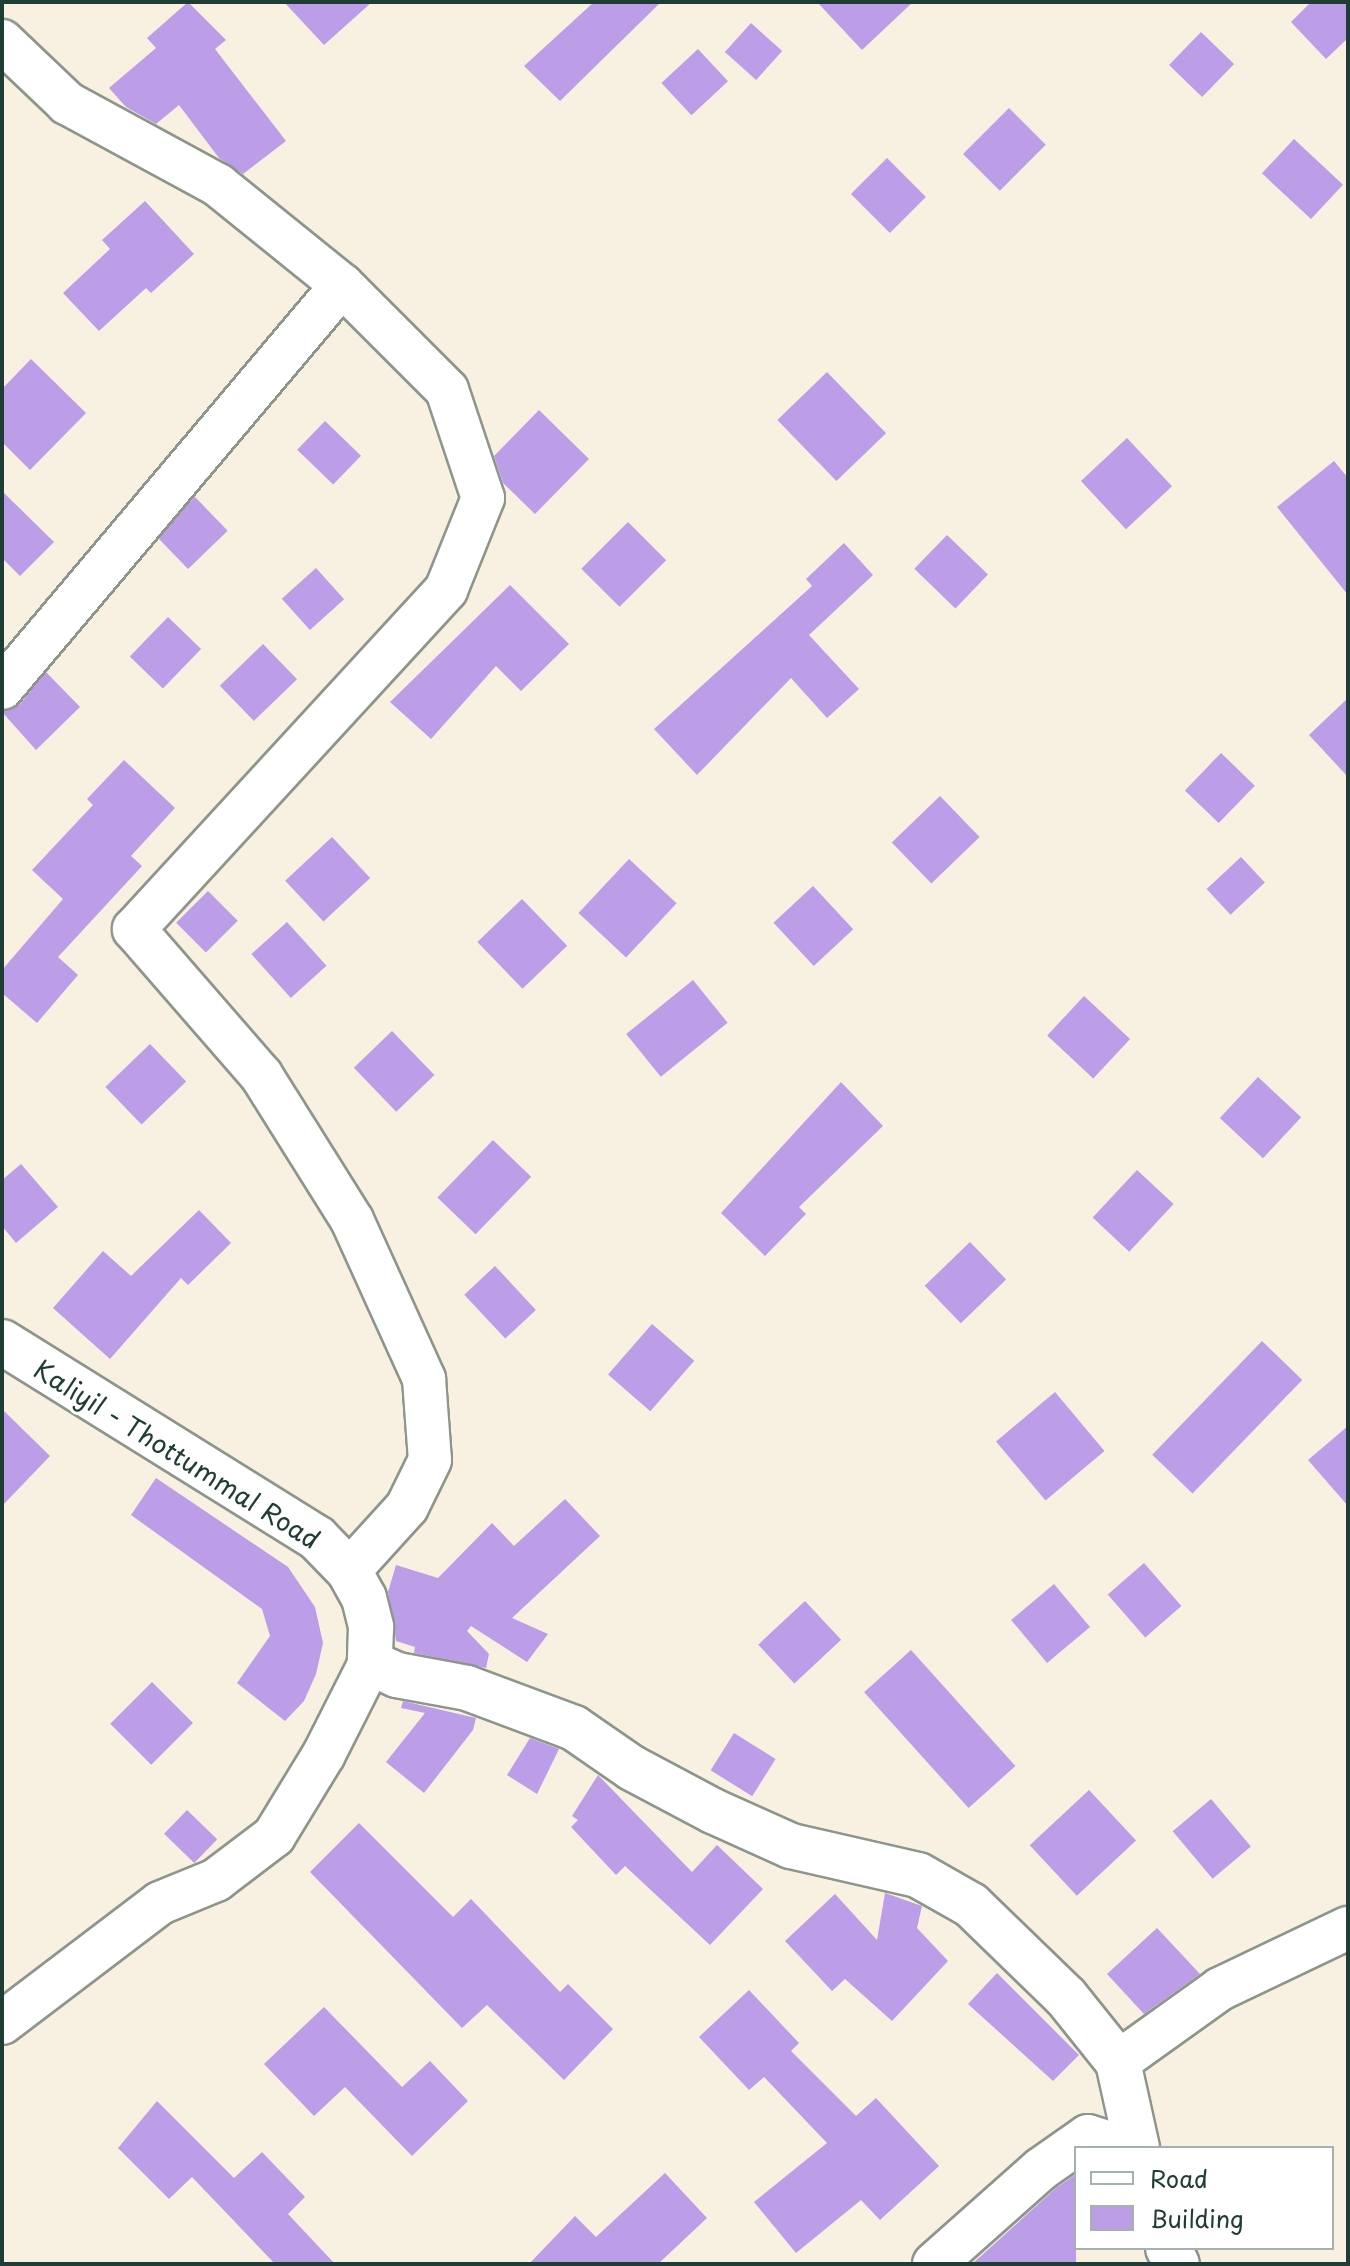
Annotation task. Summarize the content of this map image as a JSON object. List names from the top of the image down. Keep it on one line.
{"streets":{"main road":["Kaliyil - Thottummal Road"]},"legend":["Road","Building"]}
